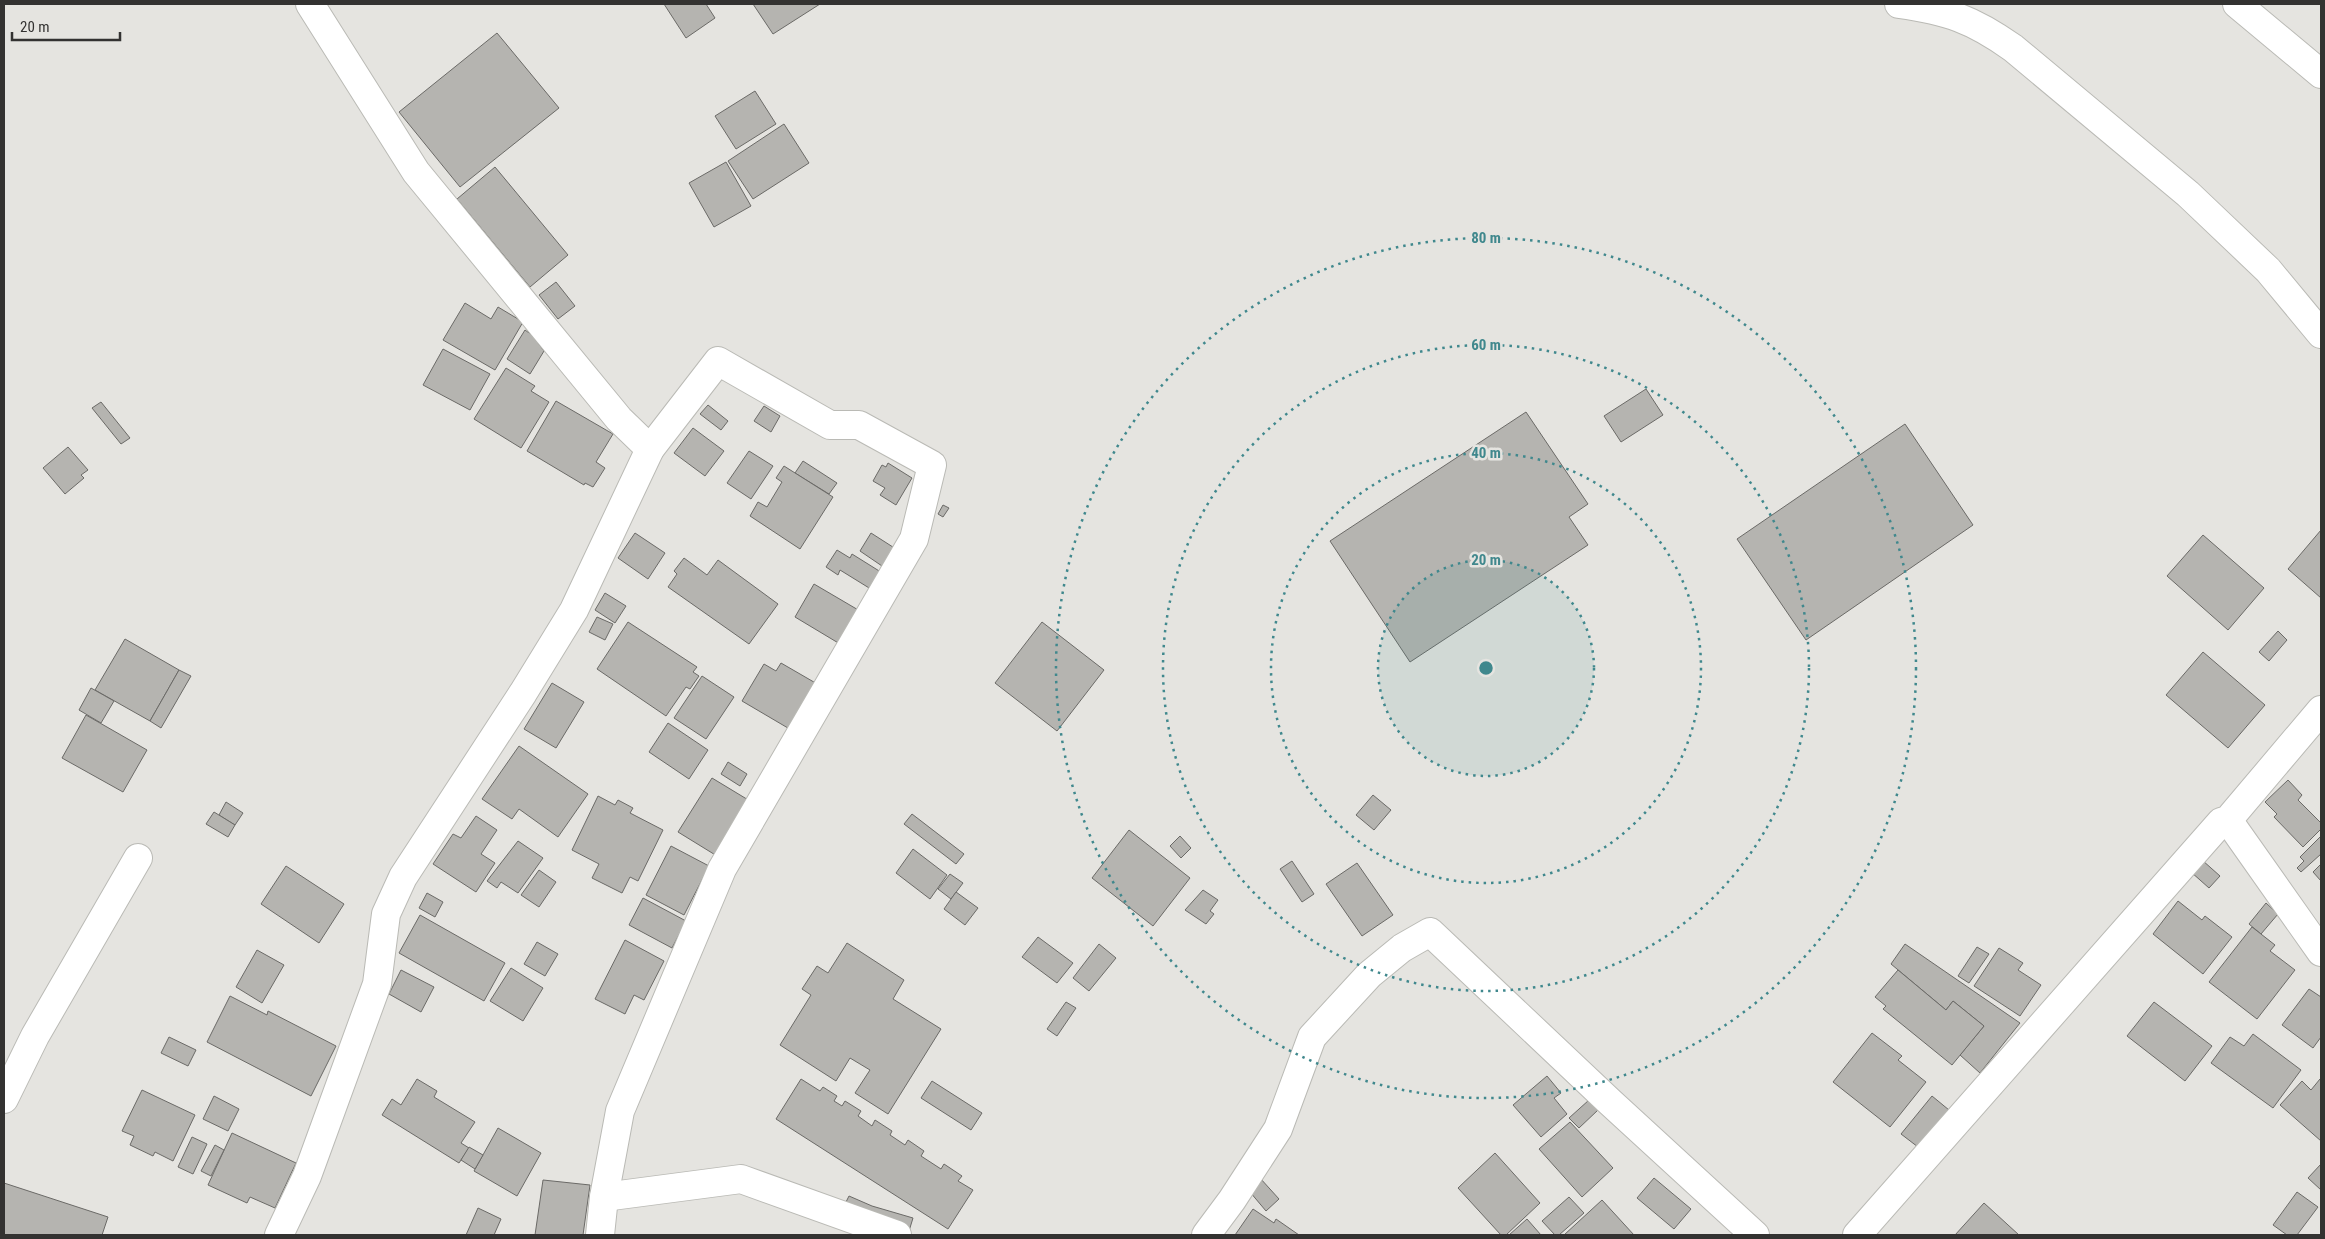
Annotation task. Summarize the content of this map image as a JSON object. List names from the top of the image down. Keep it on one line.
{"scale_bar":"20 m","rings":["80 m","60 m","40 m","20 m"]}
